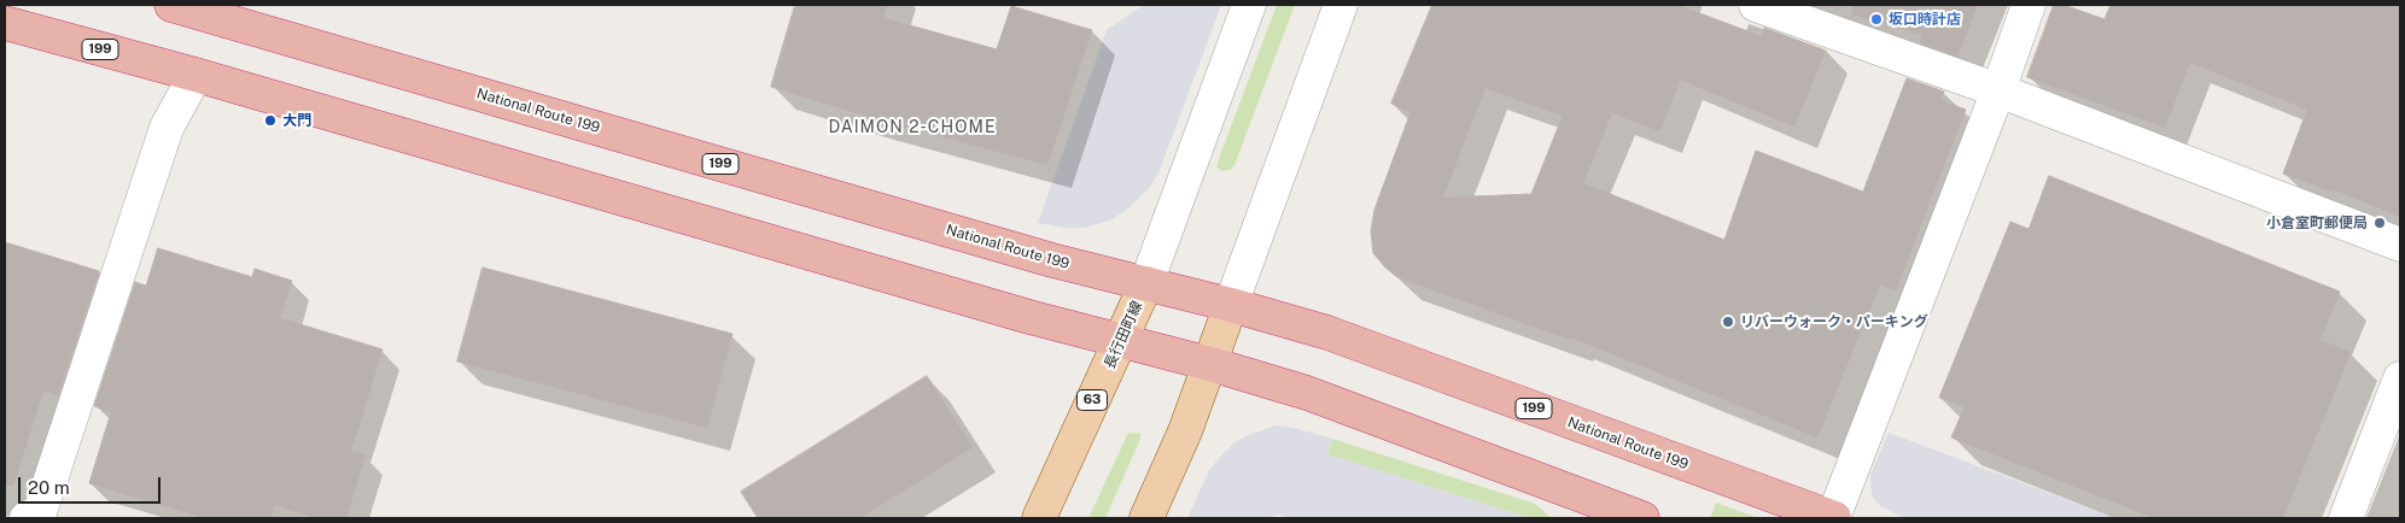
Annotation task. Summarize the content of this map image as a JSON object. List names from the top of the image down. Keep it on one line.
{"streets":{"highway":["199","National Route 199"],"main road":["長行田町線","63"]},"crossings":[["199","長行田町線"],["National Route 199","長行田町線"]],"districts":["DAIMON 2-CHOME"],"places":["坂口時計店","大門","小倉室町郵便局","リバーウォーク・パーキング"],"scale_bar":"20 m"}
